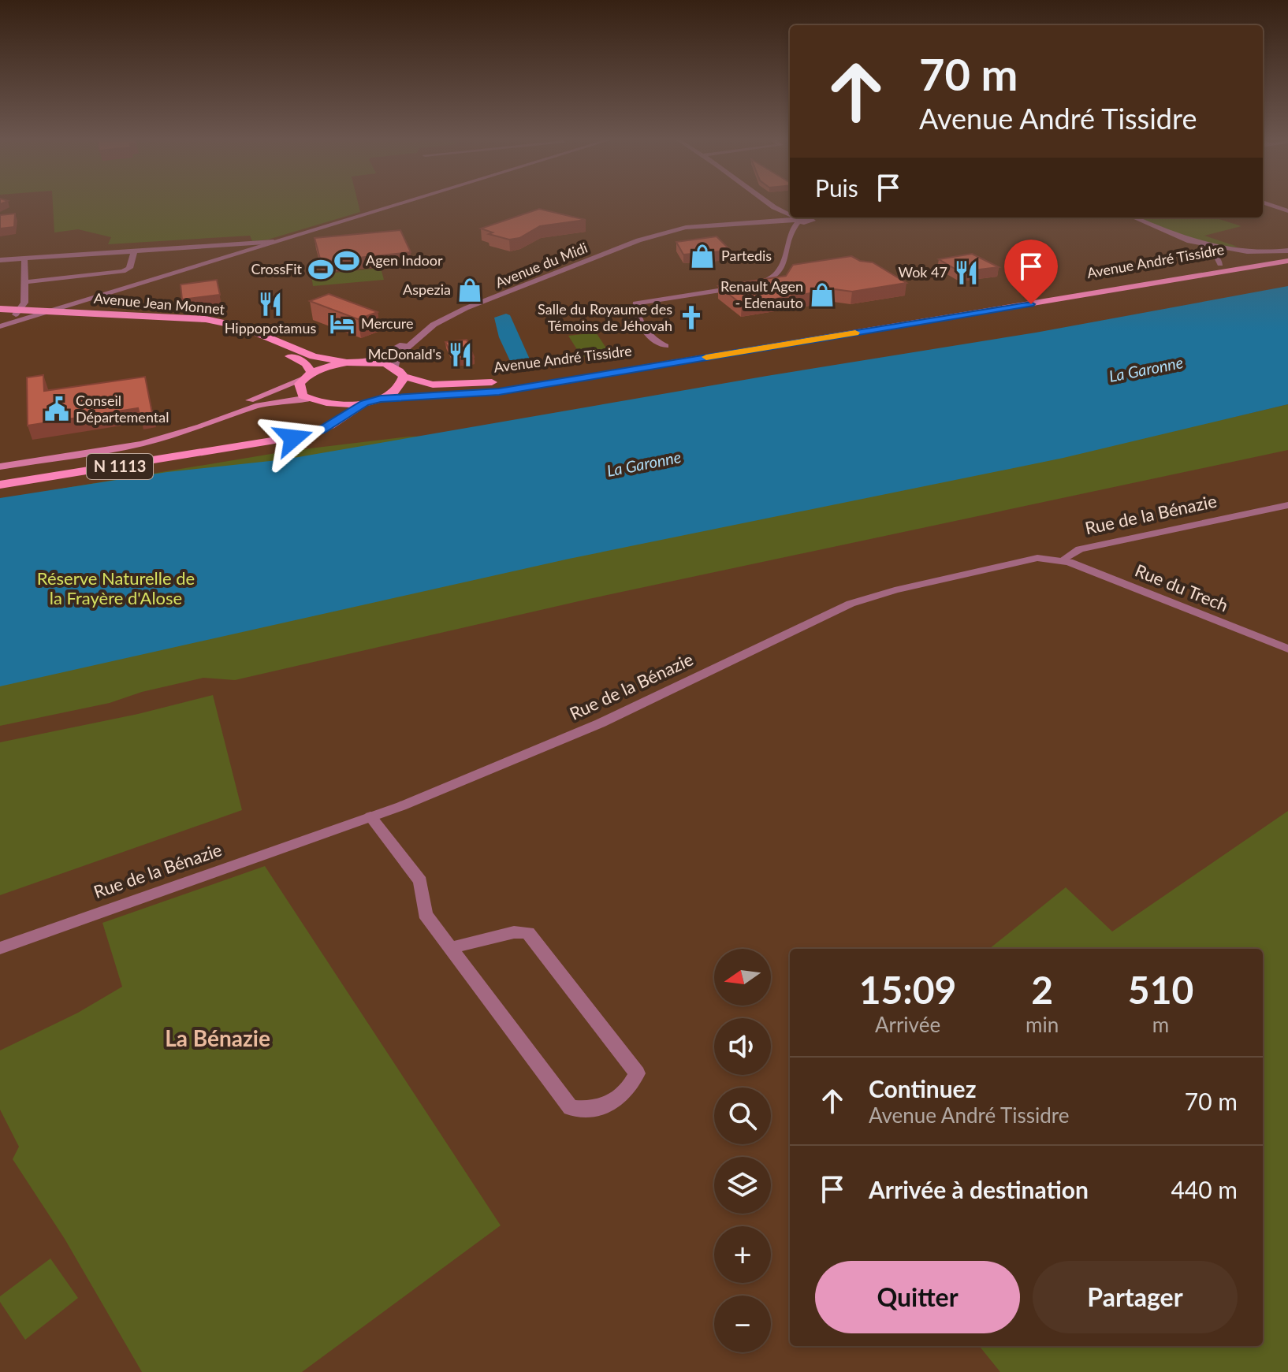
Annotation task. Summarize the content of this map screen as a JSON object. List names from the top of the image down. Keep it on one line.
{"streets":{"main road":["Avenue André Tissidre","Avenue Jean Monnet","N 1113"],"street":["Avenue du Midi","Rue de la Bénazie","Rue du Trech"]},"crossings":[["Avenue André Tissidre","N 1113"],["Avenue du Midi","Avenue Jean Monnet"],["Rue de la Bénazie","Rue du Trech"]],"districts":["La Bénazie"],"water":["La Garonne"],"parks":["Réserve Naturelle de la Frayère d'Alose"],"places":{"shop":["Partedis","Aspezia","Renault Agen - Edenauto"],"sports":["Agen Indoor","CrossFit"],"restaurant":["Wok 47","Hippopotamus","McDonald's"],"church":["Salle du Royaume des Témoins de Jéhovah"],"hotel":["Mercure"],"public building":["Conseil Départemental"]},"north":"left","page":{"turn":["70 m","Avenue André Tissidre"],"then":"Puis","map_buttons":["+","−"],"eta":["15:09","Arrivée","2","min","510","m"],"list":[{"name":"Continuez","note":"Avenue André Tissidre","value":"70 m"},{"name":"Arrivée à destination","value":"440 m"}],"buttons":["Quitter","Partager"]}}
